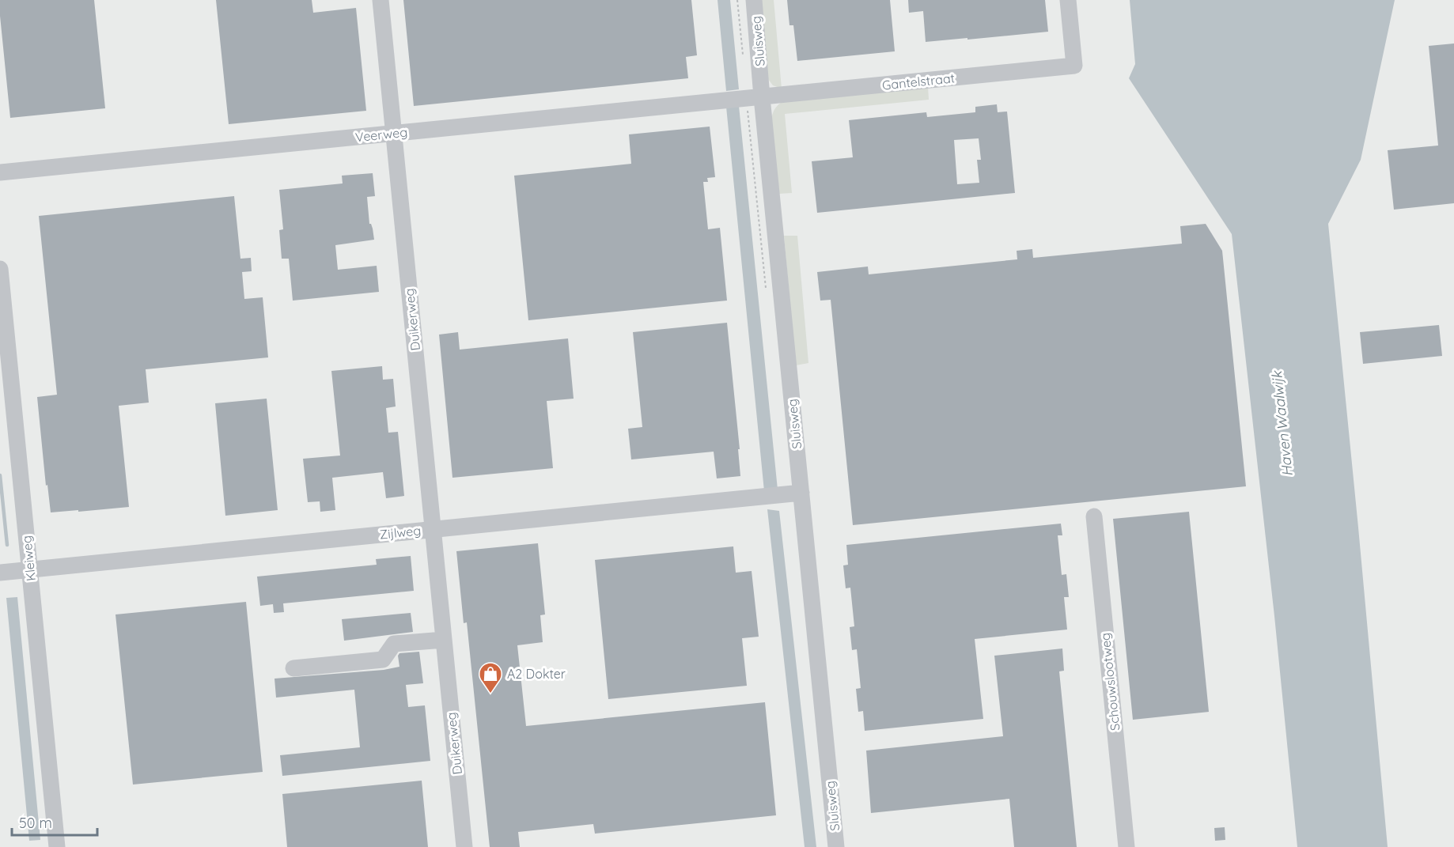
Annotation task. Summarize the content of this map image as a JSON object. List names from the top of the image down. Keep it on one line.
{"streets":{"street":["Sluisweg","Gantelstraat","Veerweg","Duikerweg","Zijlweg","Kleiweg","Schouwslootweg"]},"crossings":[["Sluisweg","Gantelstraat"],["Sluisweg","Veerweg"],["Sluisweg","Zijlweg"],["Gantelstraat","Veerweg"],["Veerweg","Duikerweg"],["Duikerweg","Zijlweg"],["Zijlweg","Kleiweg"]],"water":["Haven Waalwijk"],"places":{"shop":["A2 Dokter"]},"scale_bar":"50 m"}
